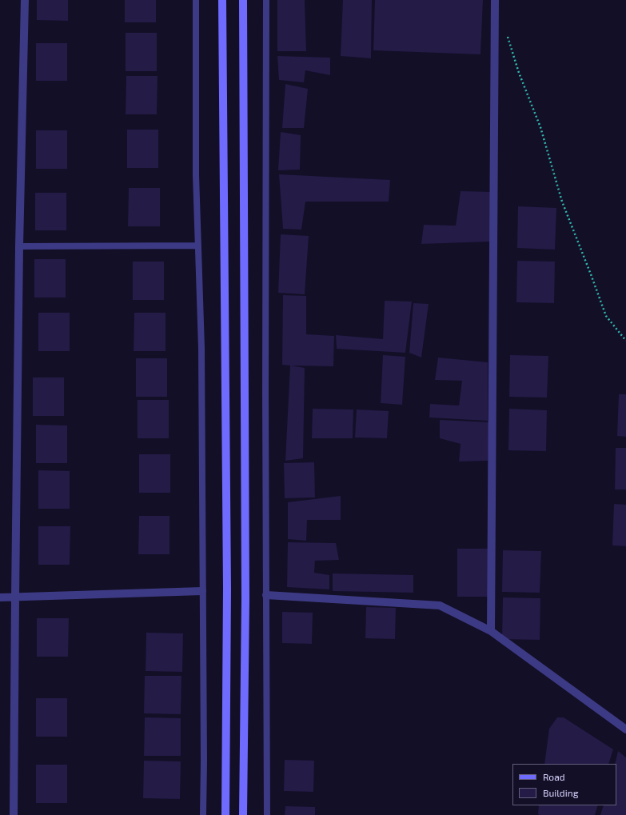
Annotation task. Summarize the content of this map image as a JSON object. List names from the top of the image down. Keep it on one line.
{"legend":["Road","Building"]}
